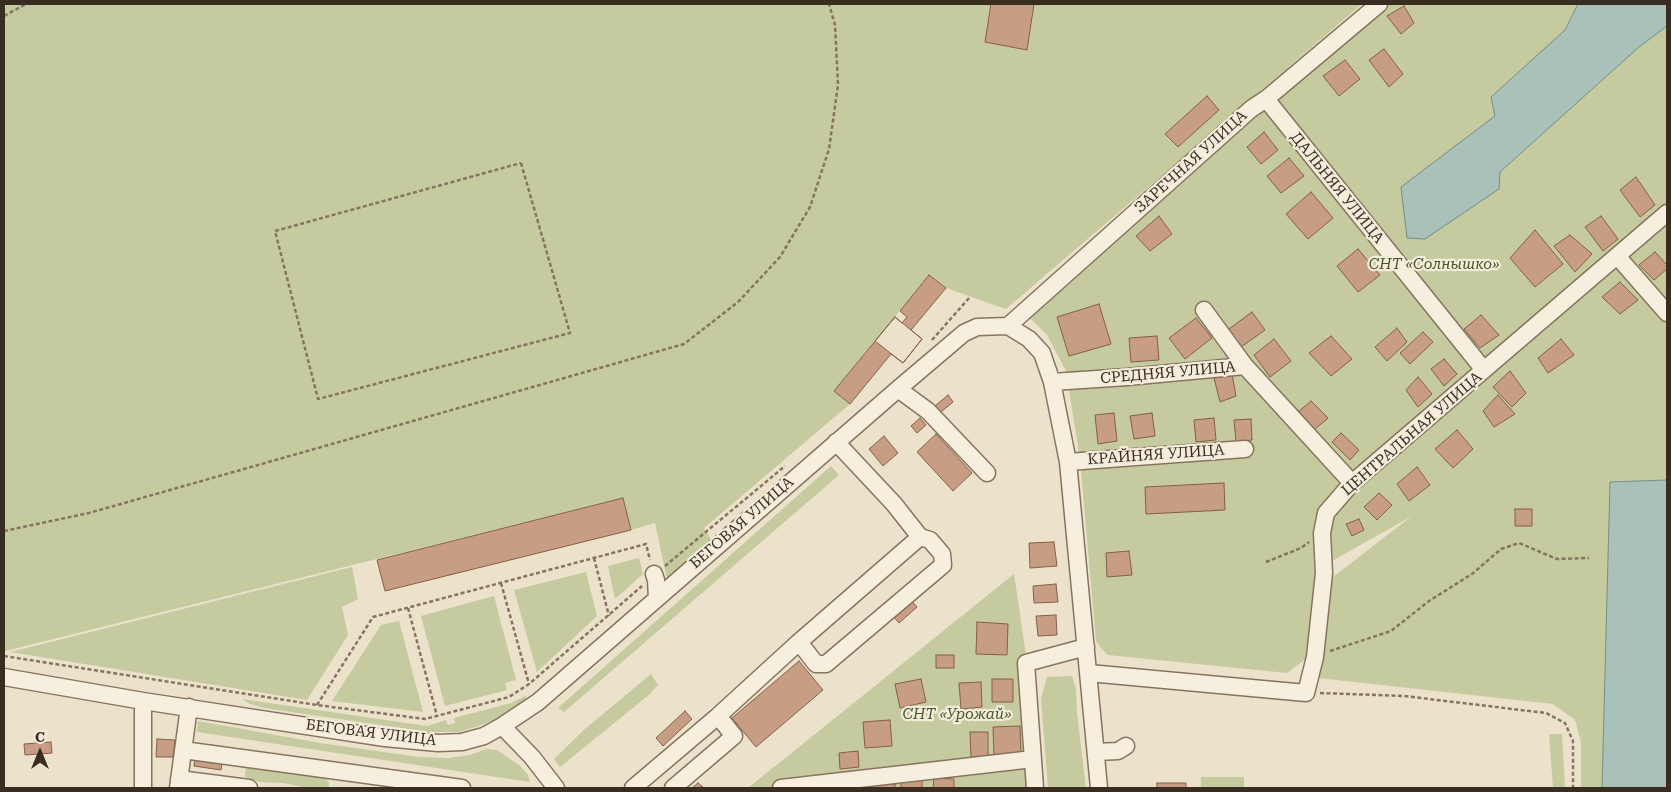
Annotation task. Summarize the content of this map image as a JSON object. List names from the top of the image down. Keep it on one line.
{"streets":{"street":["ЗАРЕЧНАЯ УЛИЦА","ДАЛЬНЯЯ УЛИЦА","СРЕДНЯЯ УЛИЦА","ЦЕНТРАЛЬНАЯ УЛИЦА","КРАЙНЯЯ УЛИЦА","БЕГОВАЯ УЛИЦА"]},"crossings":[["ЗАРЕЧНАЯ УЛИЦА","ДАЛЬНЯЯ УЛИЦА"],["ЗАРЕЧНАЯ УЛИЦА","БЕГОВАЯ УЛИЦА"],["ДАЛЬНЯЯ УЛИЦА","ЦЕНТРАЛЬНАЯ УЛИЦА"],["СРЕДНЯЯ УЛИЦА","ЦЕНТРАЛЬНАЯ УЛИЦА"]],"parks":["СНТ «Солнышко»","СНТ «Урожай»"],"north":"top"}
